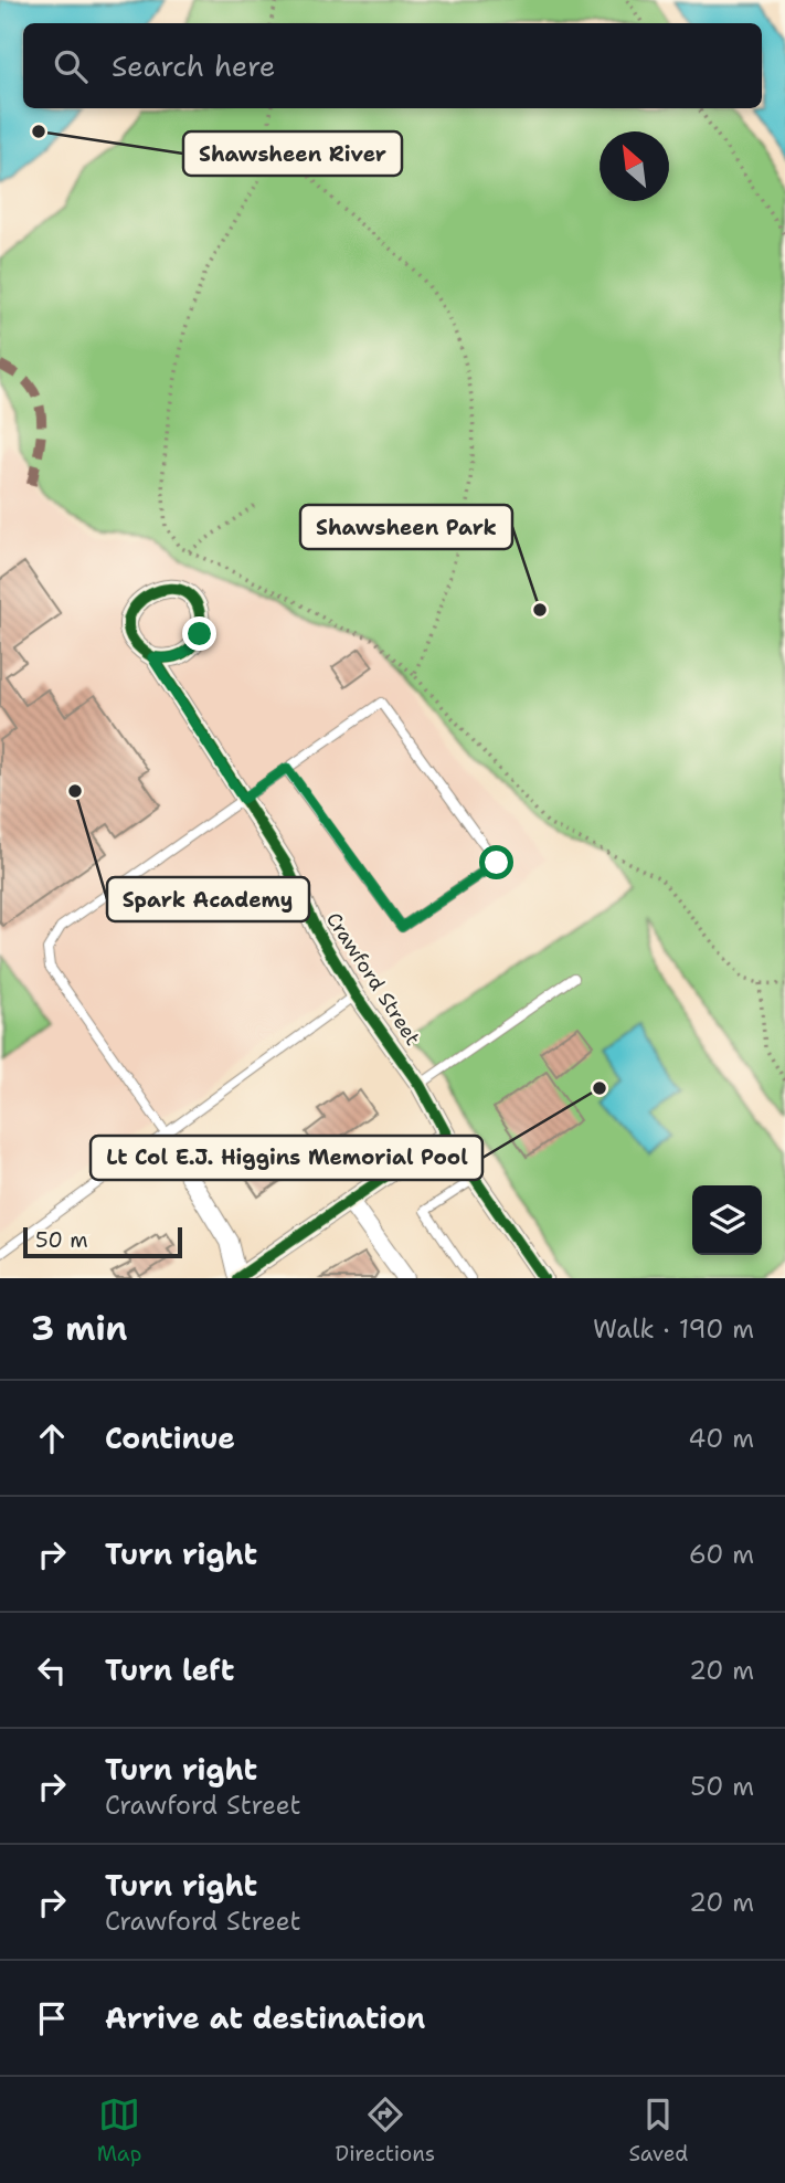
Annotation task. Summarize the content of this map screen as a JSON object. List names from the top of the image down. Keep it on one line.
{"streets":{"street":["Crawford Street"]},"places":["Shawsheen River","Shawsheen Park","Spark Academy","Lt Col E.J. Higgins Memorial Pool"],"scale_bar":"50 m","north":"top left","page":{"search":"Search here","scale":"50 m","heading":["3 min","Walk · 190 m"],"list":[["Continue","40 m"],["Turn right","60 m"],["Turn left","20 m"],["Turn right","Crawford Street","50 m"],["Turn right","Crawford Street","20 m"],"Arrive at destination"],"nav":["Map","Directions","Saved"]}}
